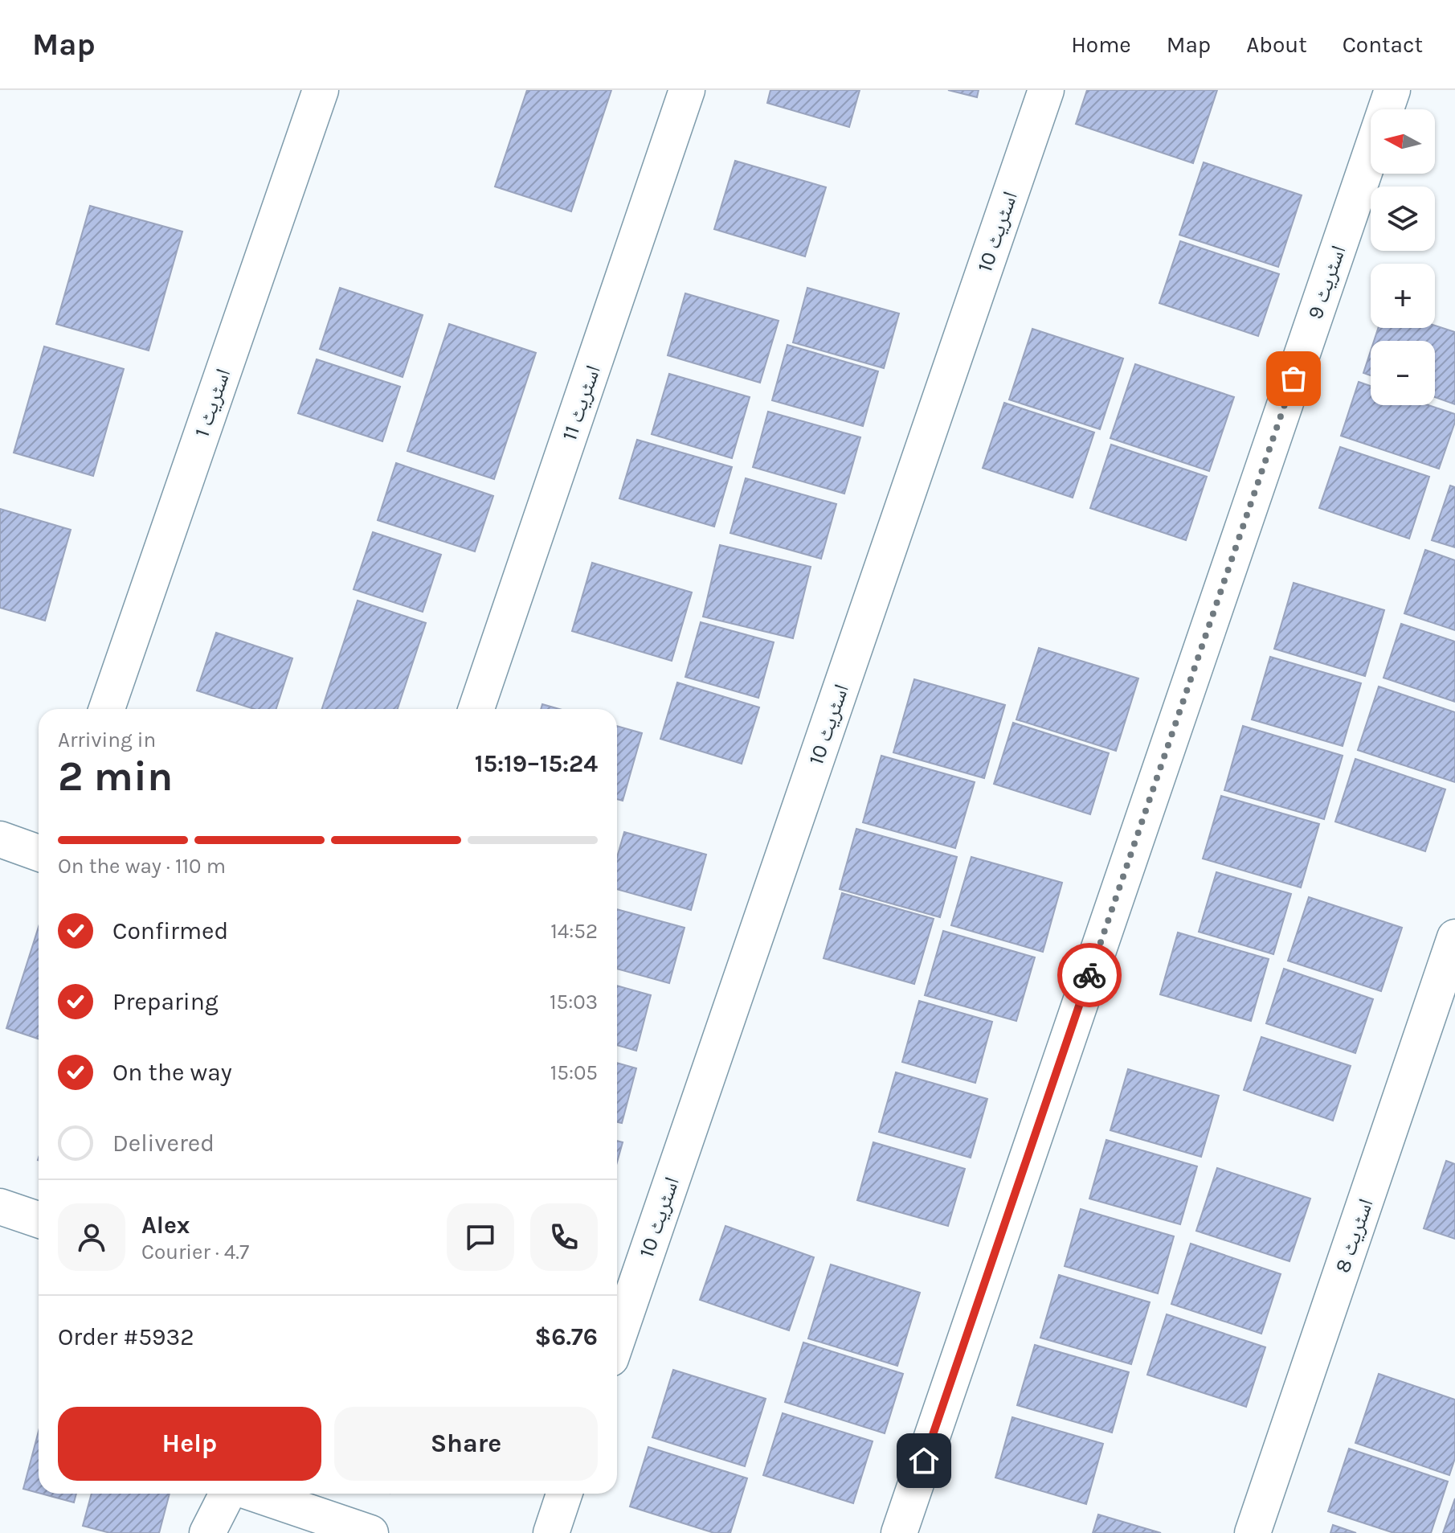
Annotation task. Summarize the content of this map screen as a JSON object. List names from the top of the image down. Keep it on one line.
{"streets":{"street":["اسٹریٹ 10","اسٹریٹ 9","اسٹریٹ 1","اسٹریٹ 11","اسٹریٹ 8"]},"north":"left","page":{"header":"Map","nav":["Home","Map","About","Contact"],"map_buttons":["+","−"],"heading":["2 min","Arriving in","15:19–15:24"],"panel":["Alex","Courier · 4.7","Order #5932","$6.76"],"bar":"On the way · 110 m","list":[["Confirmed","14:52"],["Preparing","15:03"],["On the way","15:05"],"Delivered"],"buttons":["Help","Share"]}}
